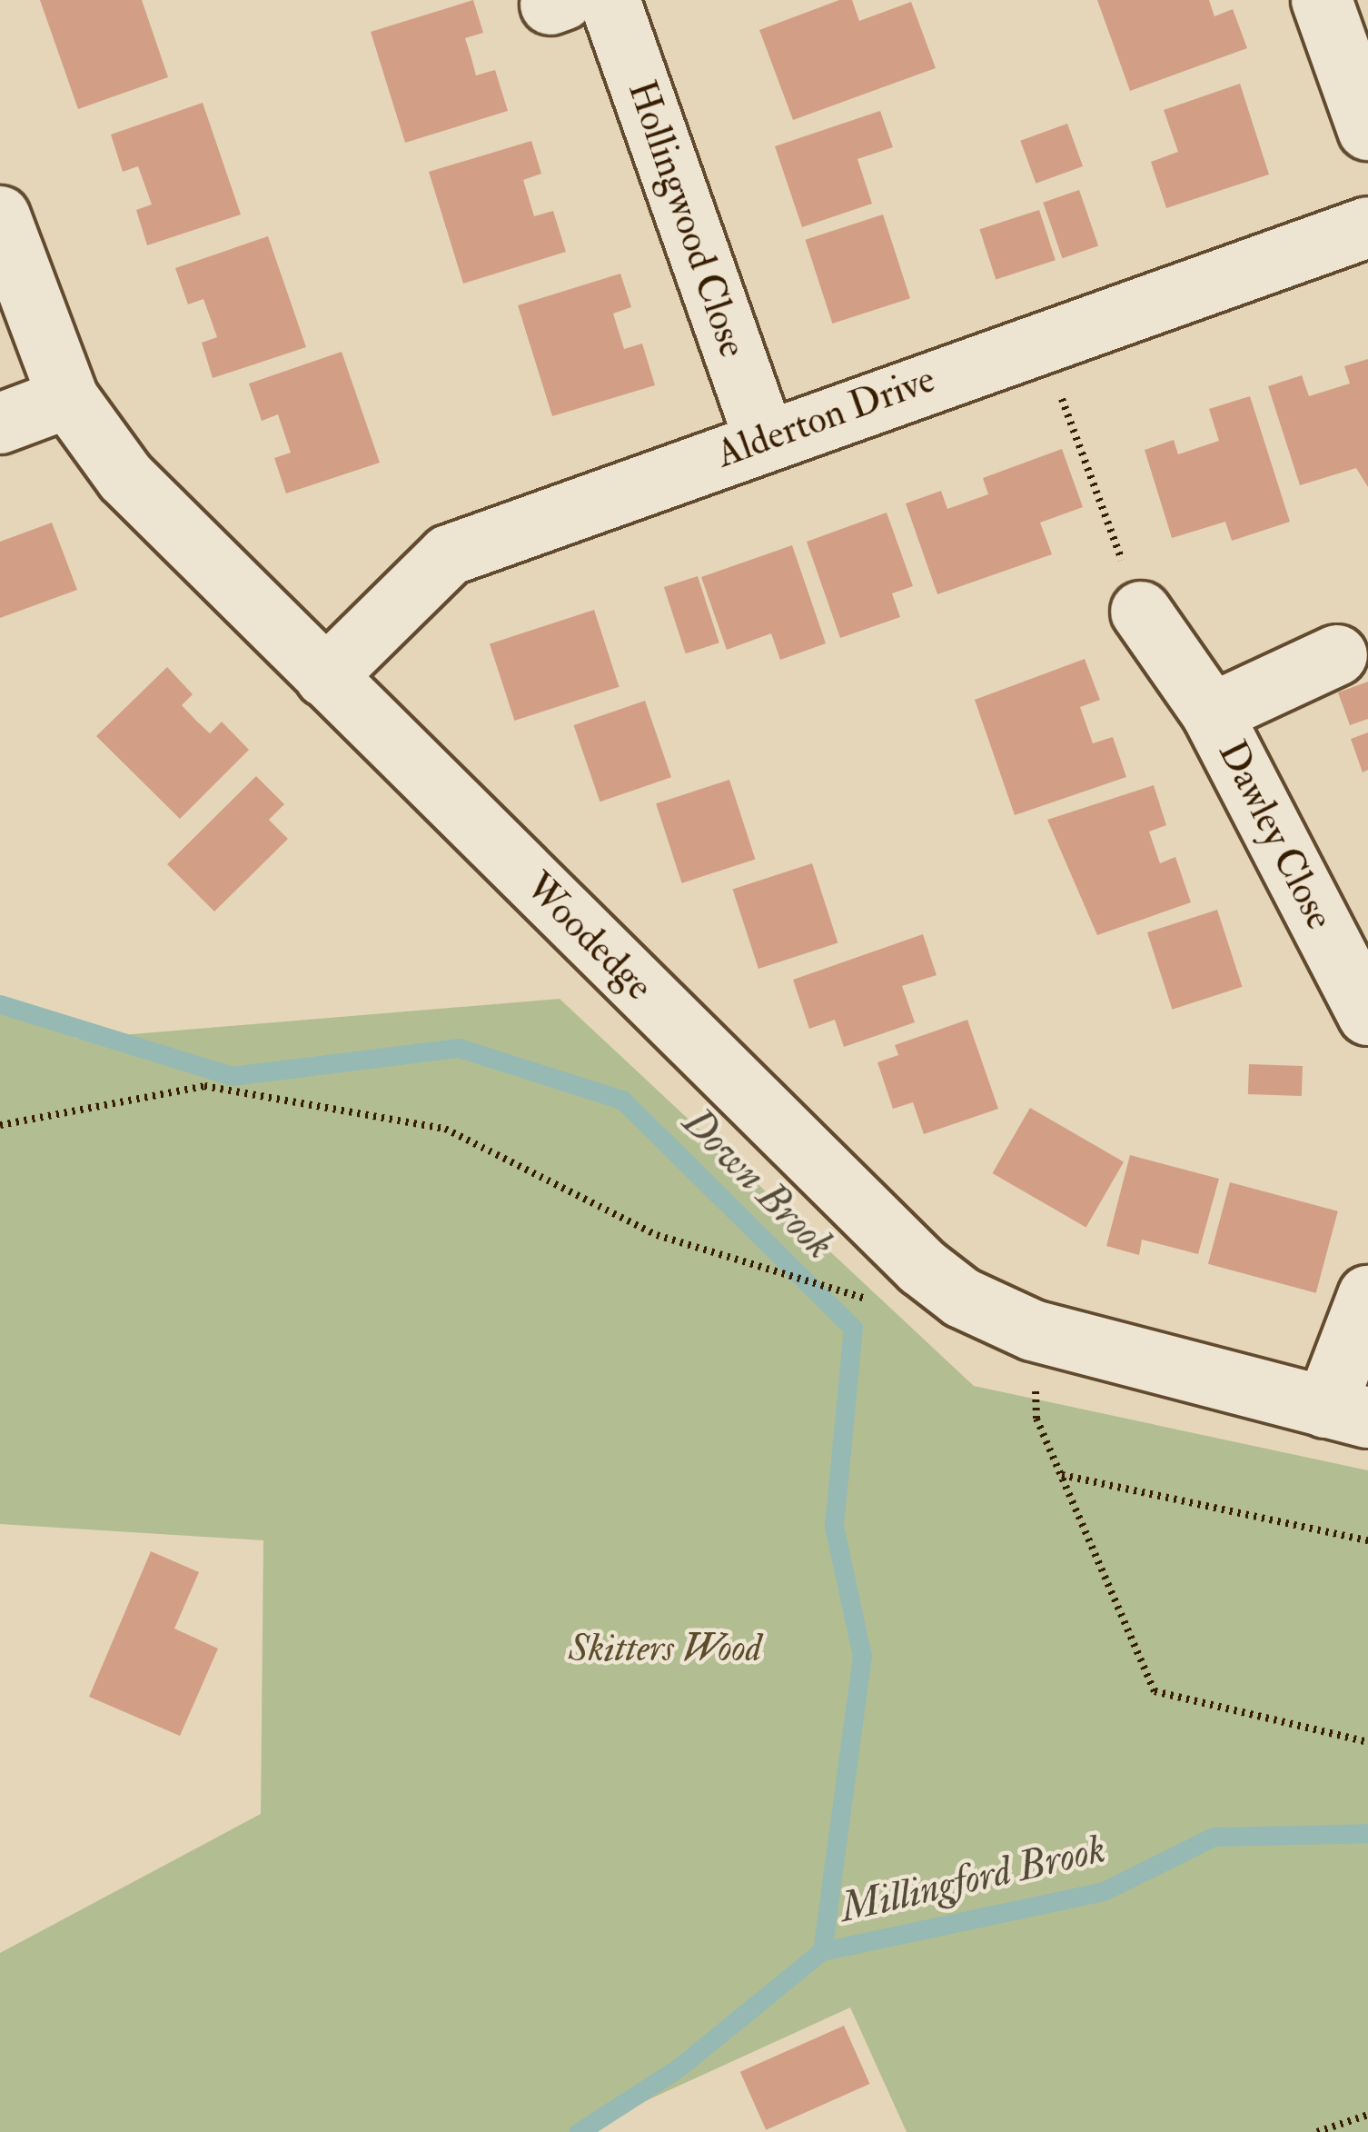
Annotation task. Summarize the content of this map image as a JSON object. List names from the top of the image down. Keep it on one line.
{"streets":{"street":["Hollingwood Close","Alderton Drive","Dawley Close","Woodedge"]},"crossings":[["Hollingwood Close","Alderton Drive"],["Alderton Drive","Woodedge"]],"water":["Down Brook","Millingford Brook"],"parks":["Skitters Wood"]}
